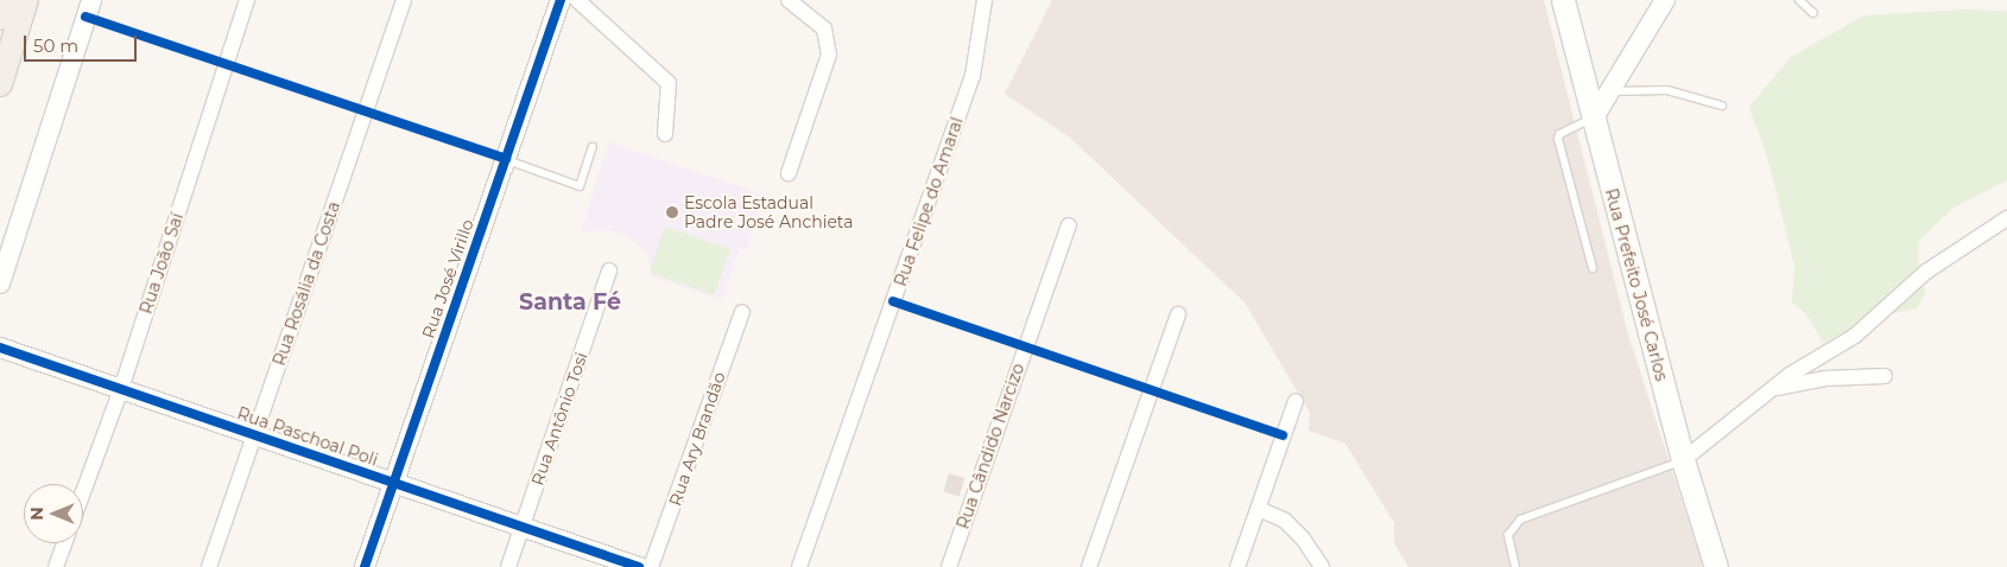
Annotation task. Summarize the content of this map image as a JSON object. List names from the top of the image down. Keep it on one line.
{"streets":{"main road":["Rua Prefeito José Carlos"],"street":["Rua Felipe do Amaral","Rua João Saí","Rua José Virillo","Rua Rosália da Costa","Rua Antônio Tosi","Rua Paschoal Poli","Rua Ary Brandão","Rua Cândido Narcizo"]},"crossings":[["Rua João Saí","Rua Paschoal Poli"],["Rua José Virillo","Rua Paschoal Poli"],["Rua Rosália da Costa","Rua Paschoal Poli"],["Rua Antônio Tosi","Rua Paschoal Poli"]],"districts":["Santa Fé"],"places":["Escola Estadual Padre José Anchieta"],"scale_bar":"50 m","north":"left"}
